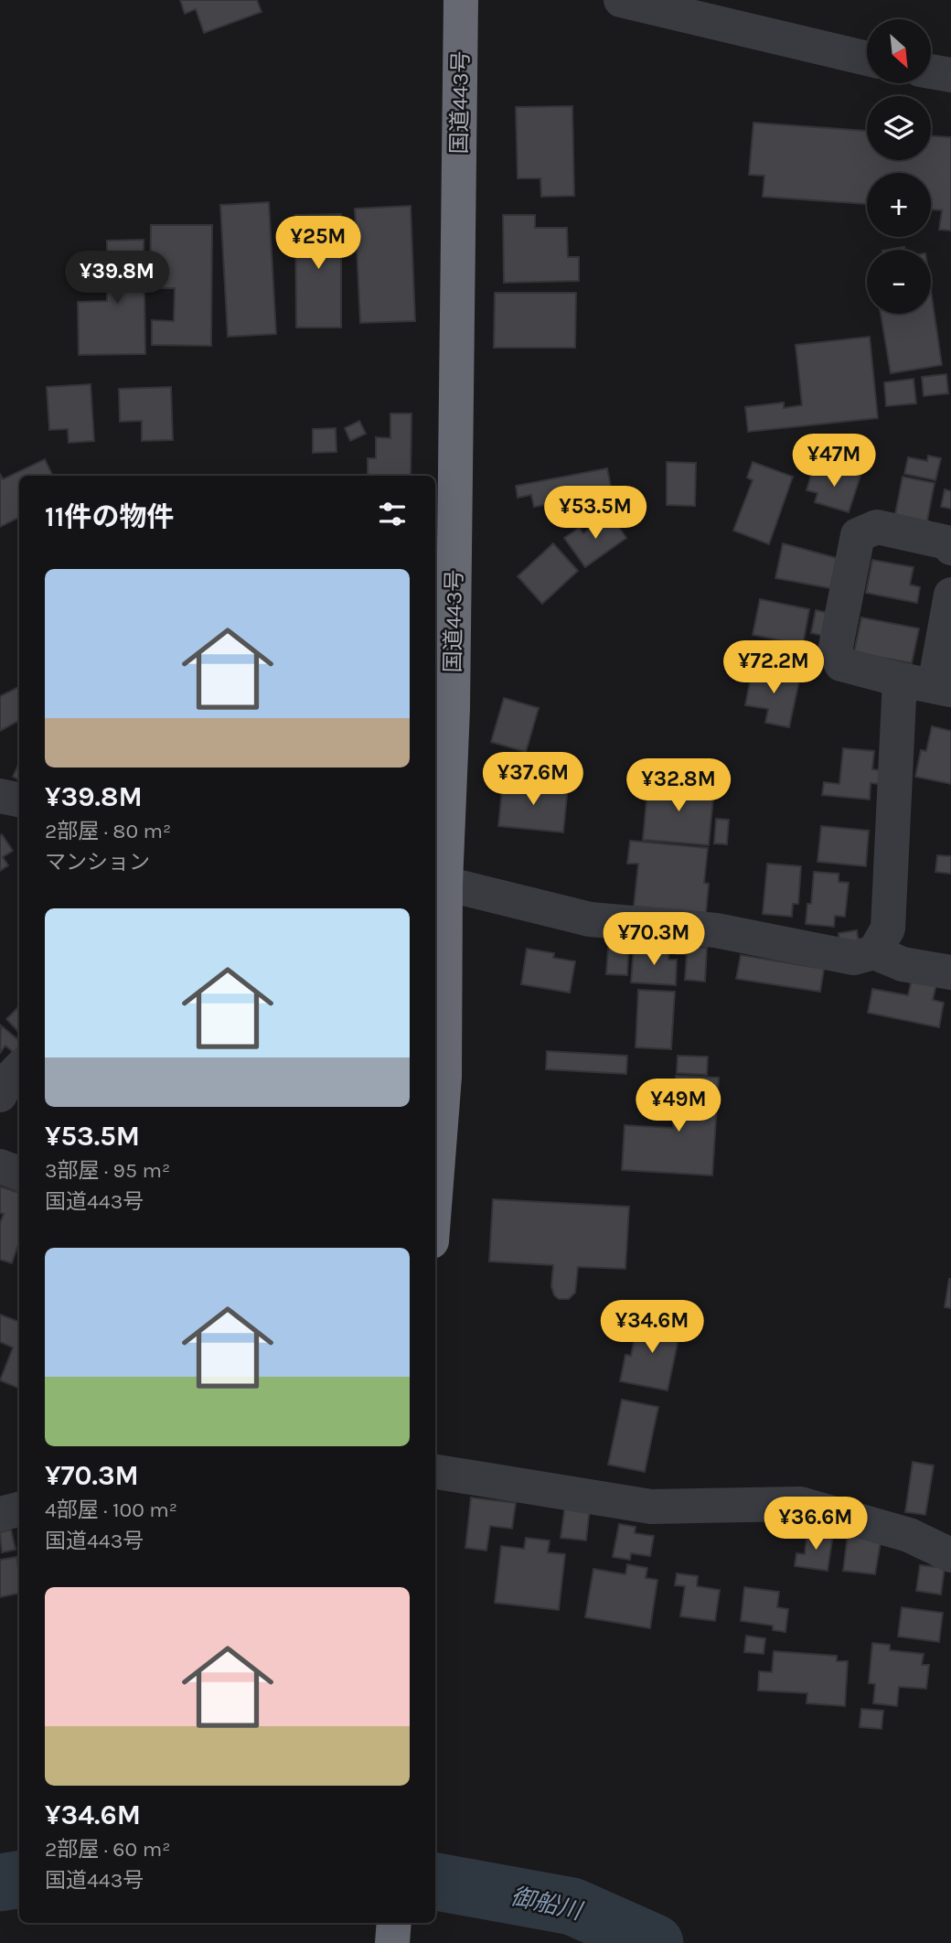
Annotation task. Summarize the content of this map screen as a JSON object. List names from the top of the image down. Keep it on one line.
{"streets":{"highway":["国道443号"]},"water":["御船川"],"north":"bottom right","page":{"map_buttons":["+","−"],"price":["¥25M","¥39.8M","¥47M","¥53.5M","¥72.2M","¥37.6M","¥32.8M","¥70.3M","¥49M","¥34.6M","¥36.6M"],"heading":"11件の物件","list":[{"name":"¥39.8M","note":"2部屋 · 80 m² · マンション"},{"name":"¥53.5M","note":"3部屋 · 95 m² · 国道443号"},{"name":"¥70.3M","note":"4部屋 · 100 m² · 国道443号"},{"name":"¥34.6M","note":"2部屋 · 60 m² · 国道443号"}]}}
